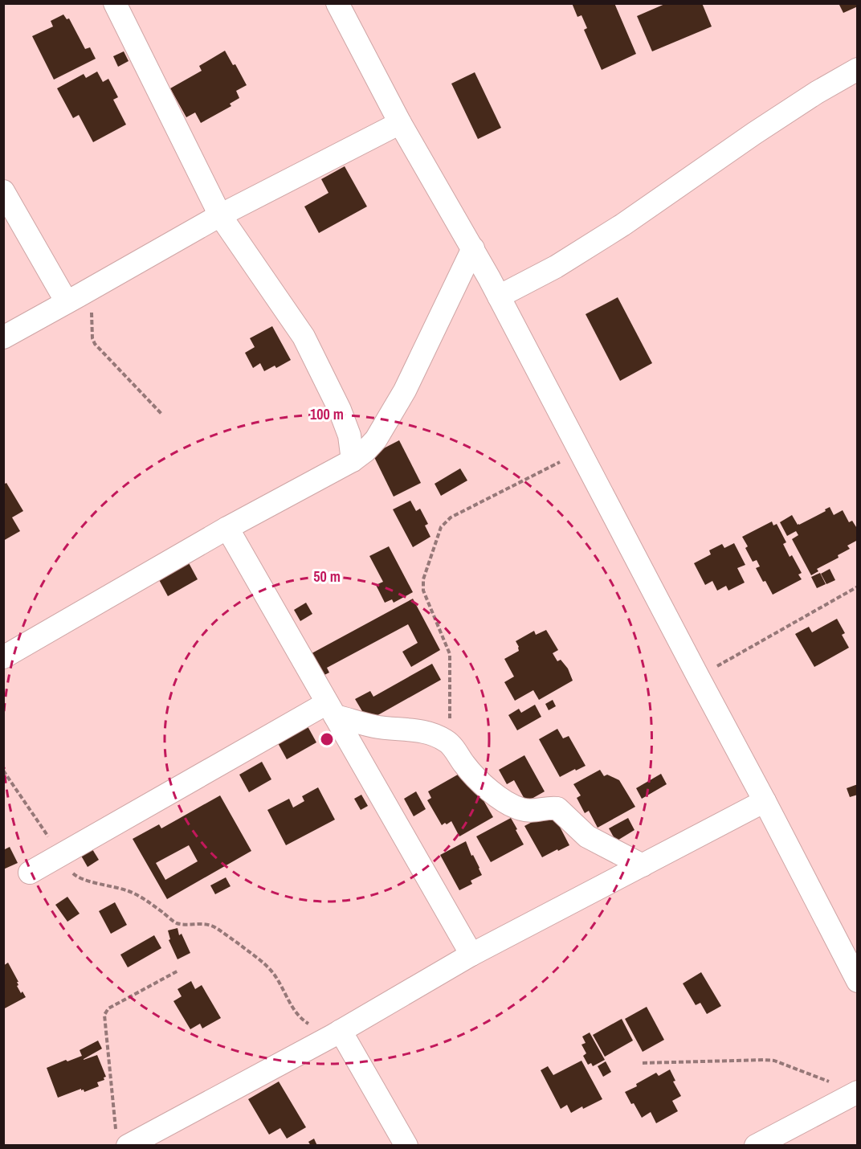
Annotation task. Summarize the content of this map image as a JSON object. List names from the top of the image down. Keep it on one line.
{"rings":["100 m","50 m"]}
